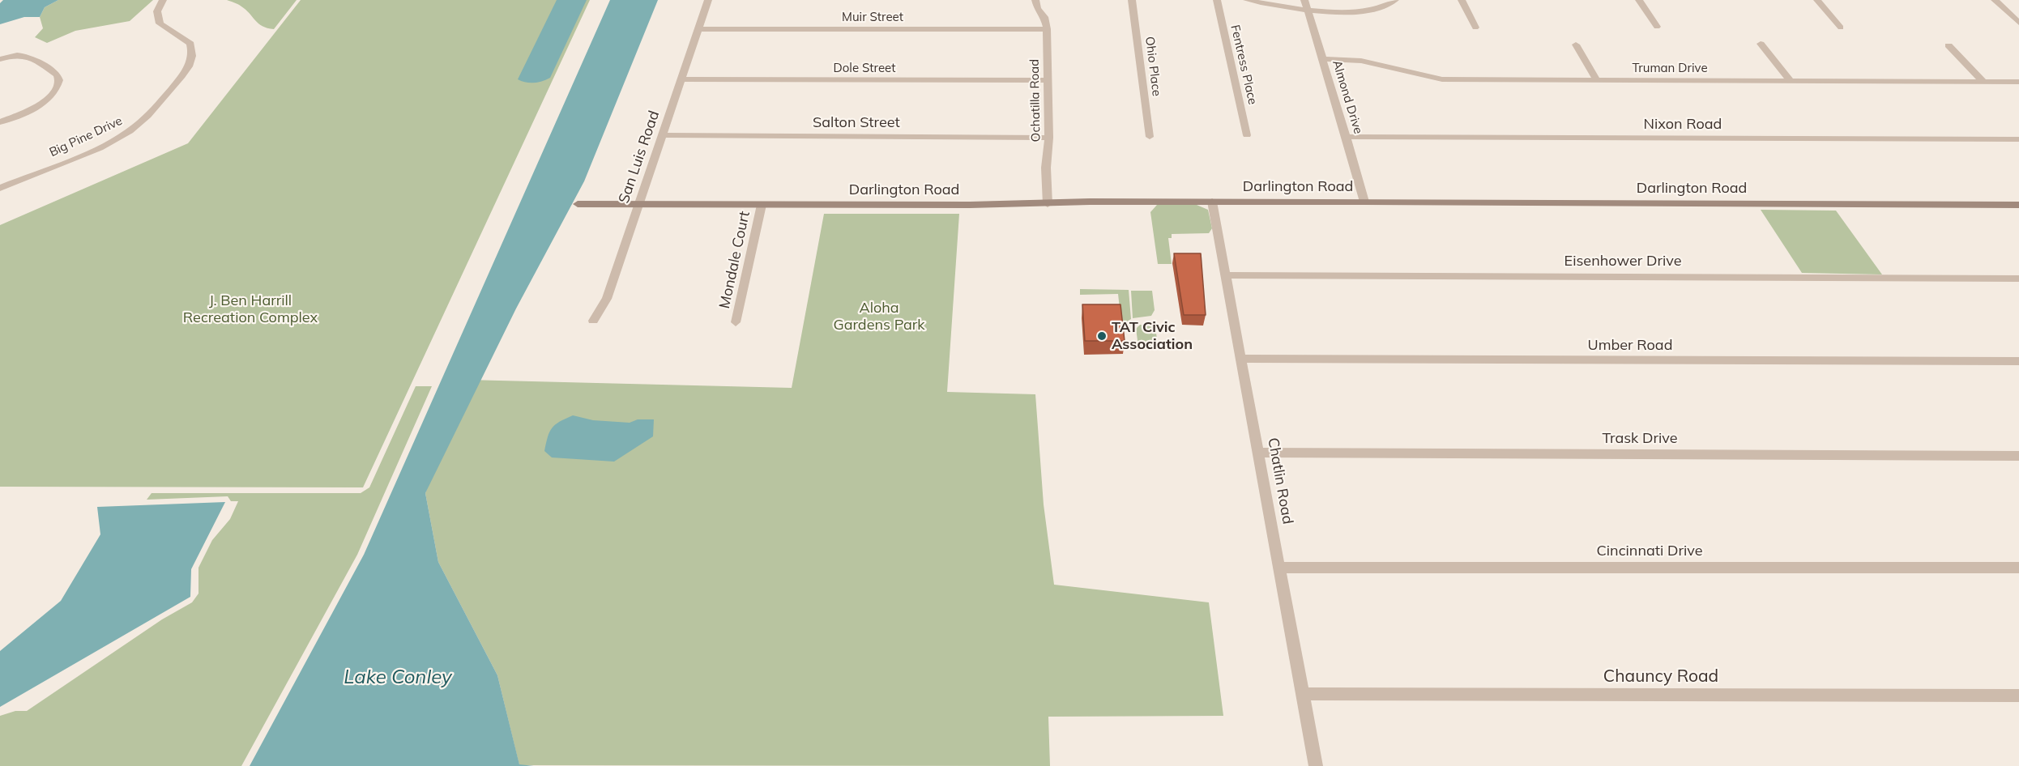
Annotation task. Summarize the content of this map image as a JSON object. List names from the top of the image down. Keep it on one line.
{"streets":{"street":["Muir Street","Fentress Place","Ohio Place","Dole Street","Truman Drive","Almond Drive","Ochatilla Road","Salton Street","Nixon Road","Big Pine Drive","San Luis Road","Darlington Road","Mondale Court","Eisenhower Drive","Umber Road","Trask Drive","Chatlin Road","Cincinnati Drive","Chauncy Road"]},"crossings":[["Muir Street","Ochatilla Road"],["Muir Street","San Luis Road"],["Dole Street","Ochatilla Road"],["Dole Street","San Luis Road"],["Truman Drive","Almond Drive"],["Almond Drive","Nixon Road"],["Almond Drive","Darlington Road"],["Ochatilla Road","Salton Street"],["Ochatilla Road","Darlington Road"],["Salton Street","San Luis Road"],["San Luis Road","Darlington Road"],["Darlington Road","Mondale Court"],["Darlington Road","Chatlin Road"],["Eisenhower Drive","Chatlin Road"],["Umber Road","Chatlin Road"],["Trask Drive","Chatlin Road"],["Chatlin Road","Cincinnati Drive"],["Chatlin Road","Chauncy Road"]],"water":["Lake Conley"],"parks":["J. Ben Harrill Recreation Complex","Aloha Gardens Park"],"places":["TAT Civic Association"]}
